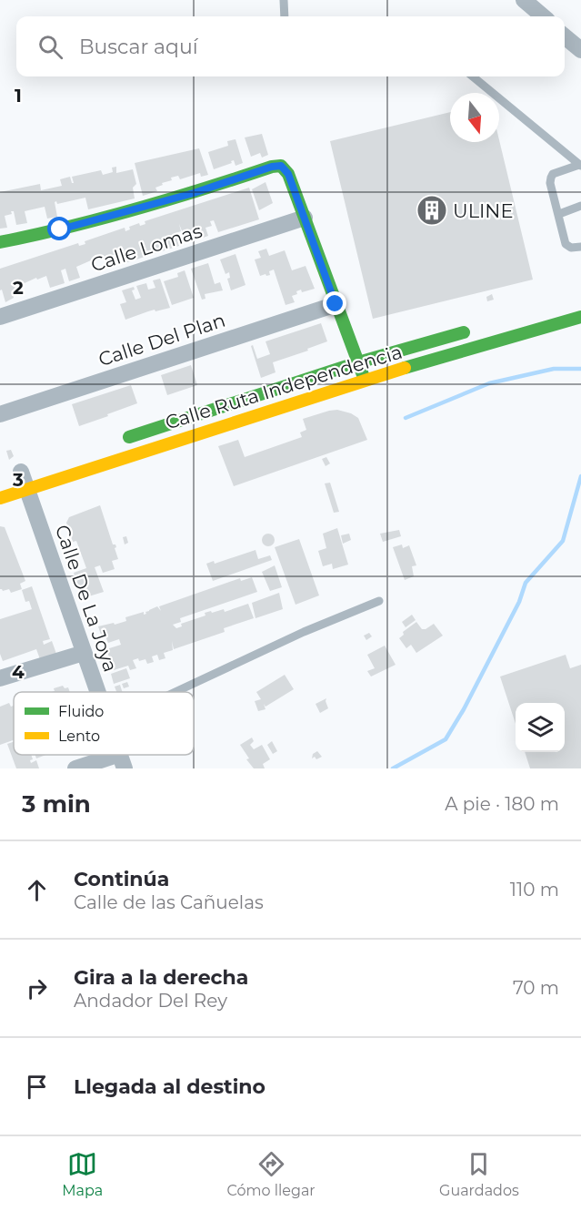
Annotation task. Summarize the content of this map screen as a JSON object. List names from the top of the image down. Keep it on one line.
{"streets":{"main road":["Calle Ruta Independencia"],"street":["Calle Lomas","Calle Del Plan","Calle De La Joya"]},"crossings":[["Calle Ruta Independencia","Calle De La Joya"]],"places":{"building":["ULINE"]},"legend":["Fluido","Lento"],"north":"bottom","page":{"search":"Buscar aquí","heading":["3 min","A pie · 180 m"],"list":[["Continúa","Calle de las Cañuelas","110 m"],["Gira a la derecha","Andador Del Rey","70 m"],"Llegada al destino"],"nav":["Mapa","Cómo llegar","Guardados"]},"grid":{"rows":["1","2","3","4"]}}
